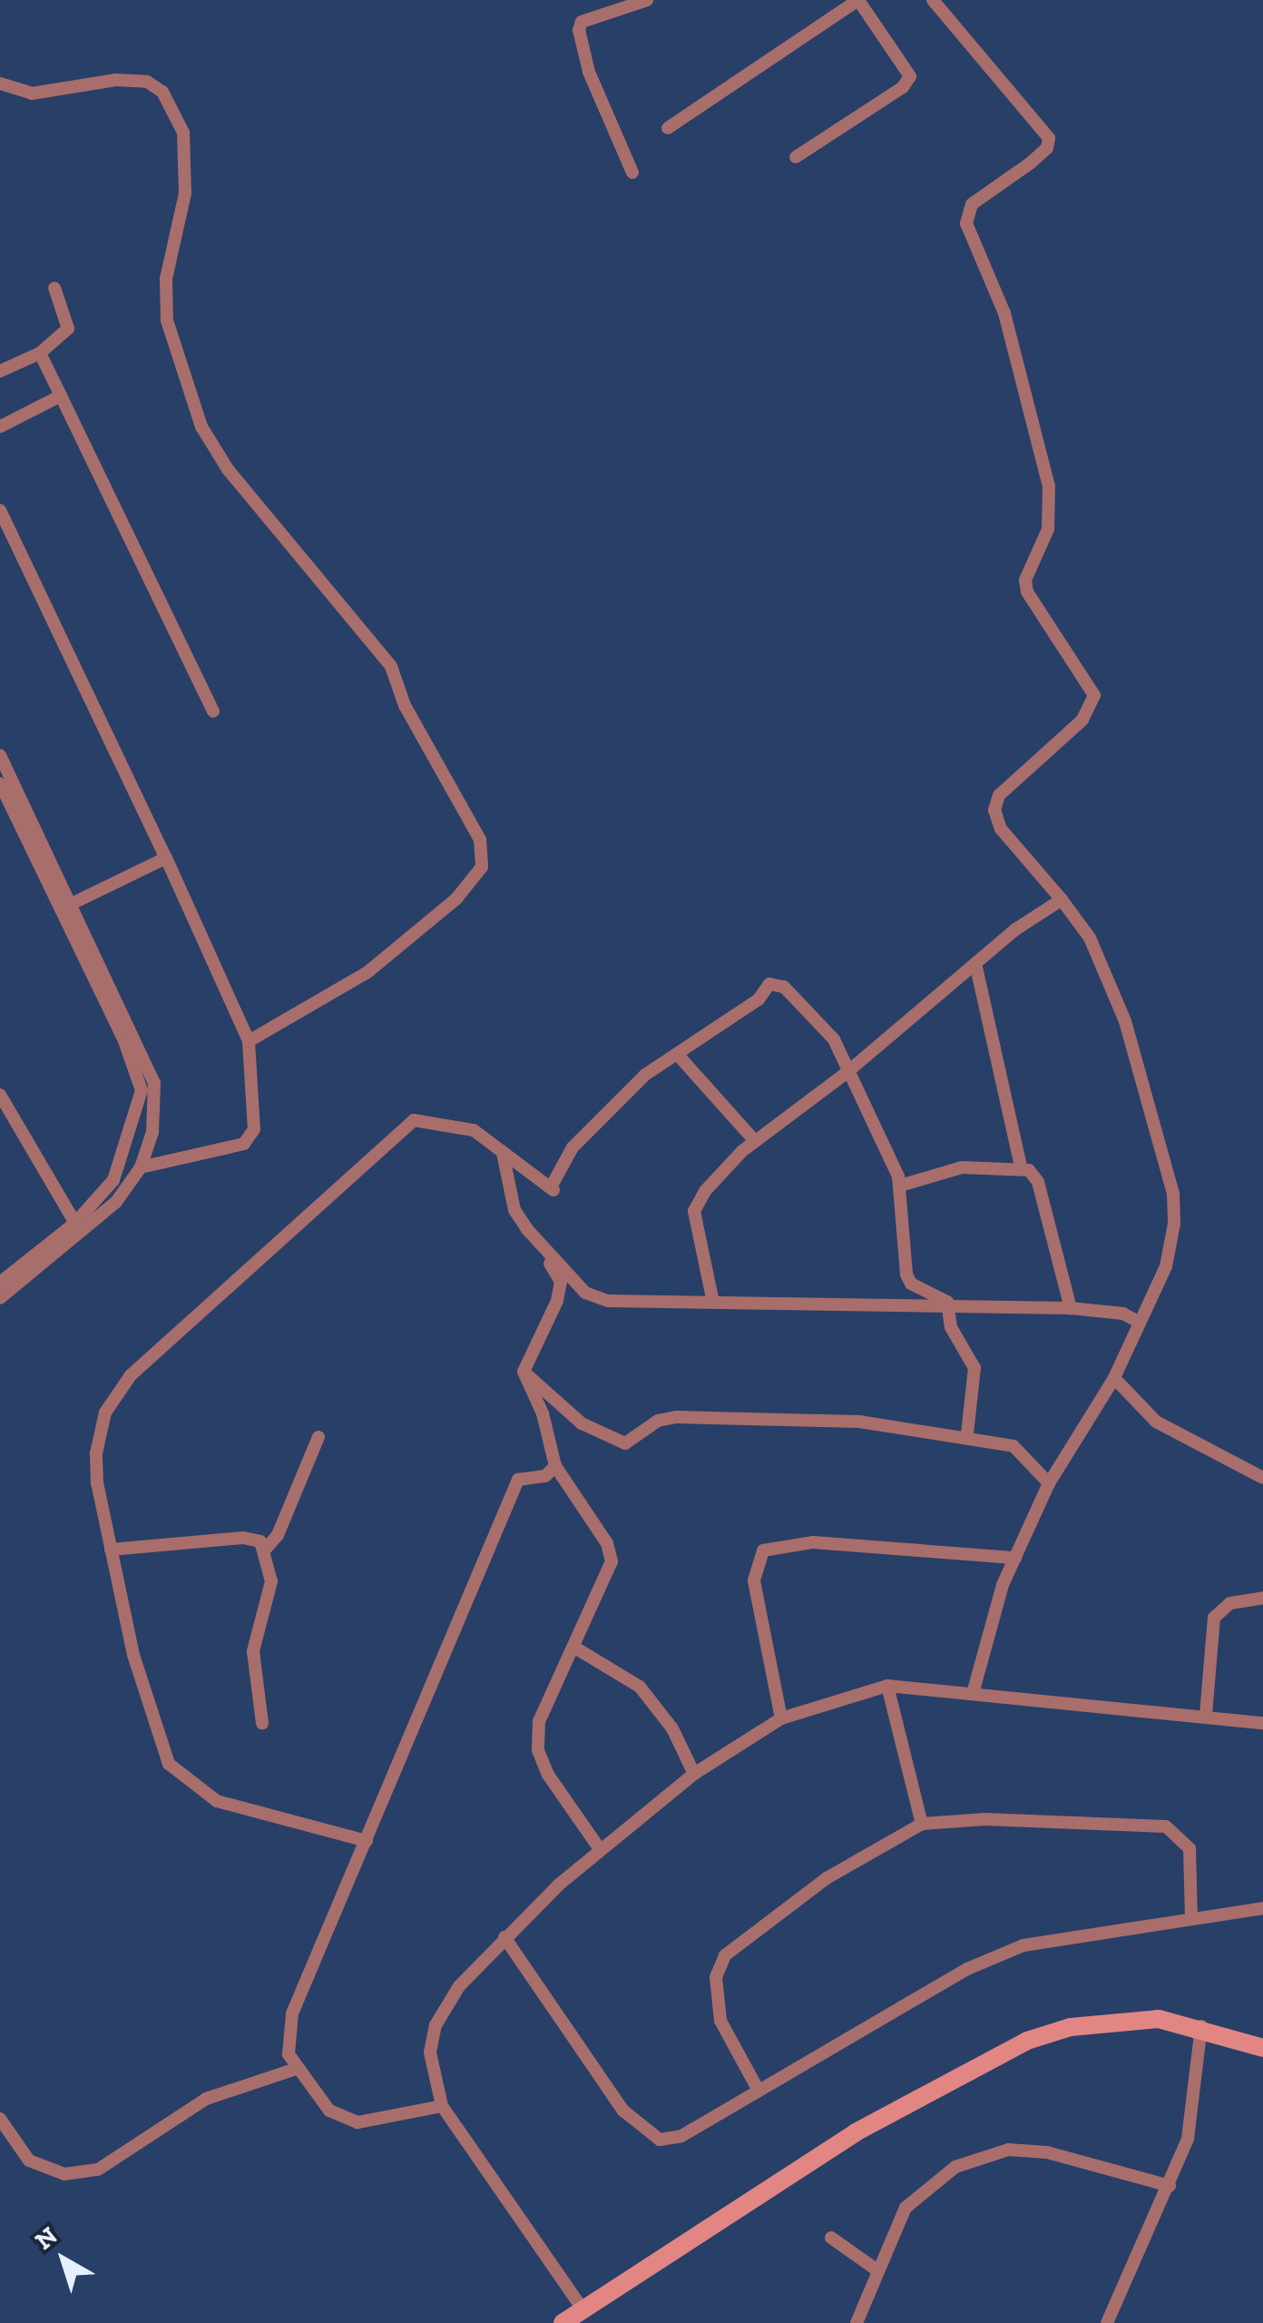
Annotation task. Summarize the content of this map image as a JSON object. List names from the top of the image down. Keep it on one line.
{"north":"top left"}
